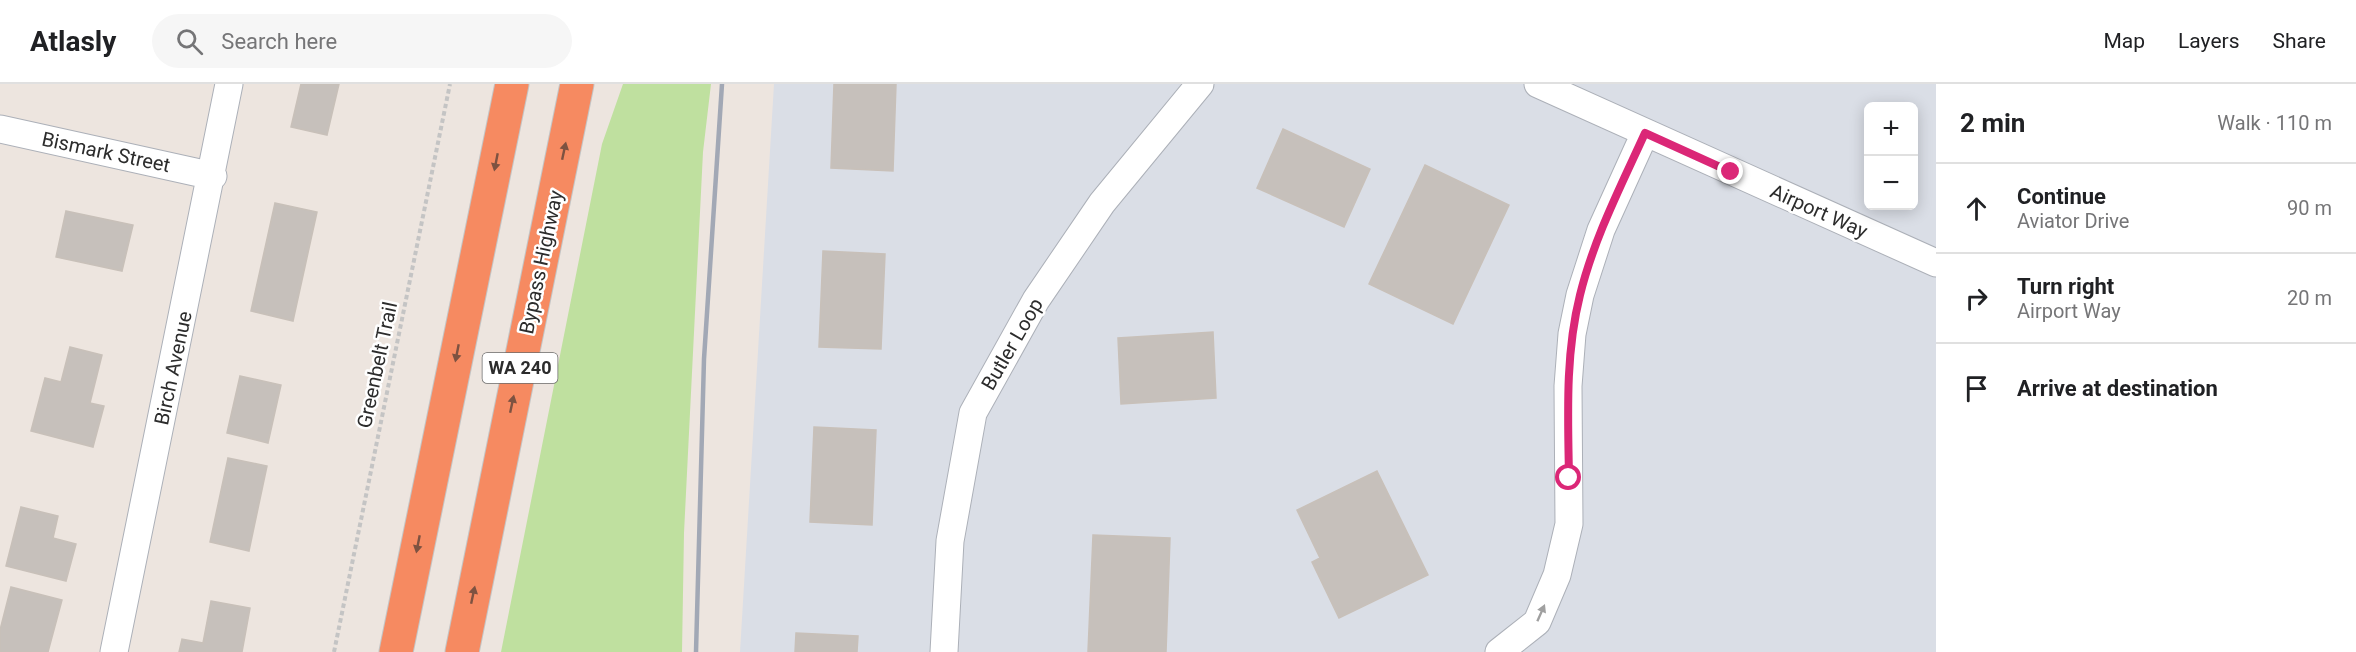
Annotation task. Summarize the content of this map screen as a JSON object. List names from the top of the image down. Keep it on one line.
{"streets":{"highway":["Bypass Highway","WA 240"],"street":["Bismark Street","Airport Way","Butler Loop","Birch Avenue"],"path":["Greenbelt Trail"]},"crossings":[["Bismark Street","Birch Avenue"]],"page":{"header":"Atlasly","search":"Search here","nav":["Map","Layers","Share"],"heading":["2 min","Walk · 110 m"],"map_buttons":["+","−"],"list":[["Continue","Aviator Drive","90 m"],["Turn right","Airport Way","20 m"],"Arrive at destination"]}}
